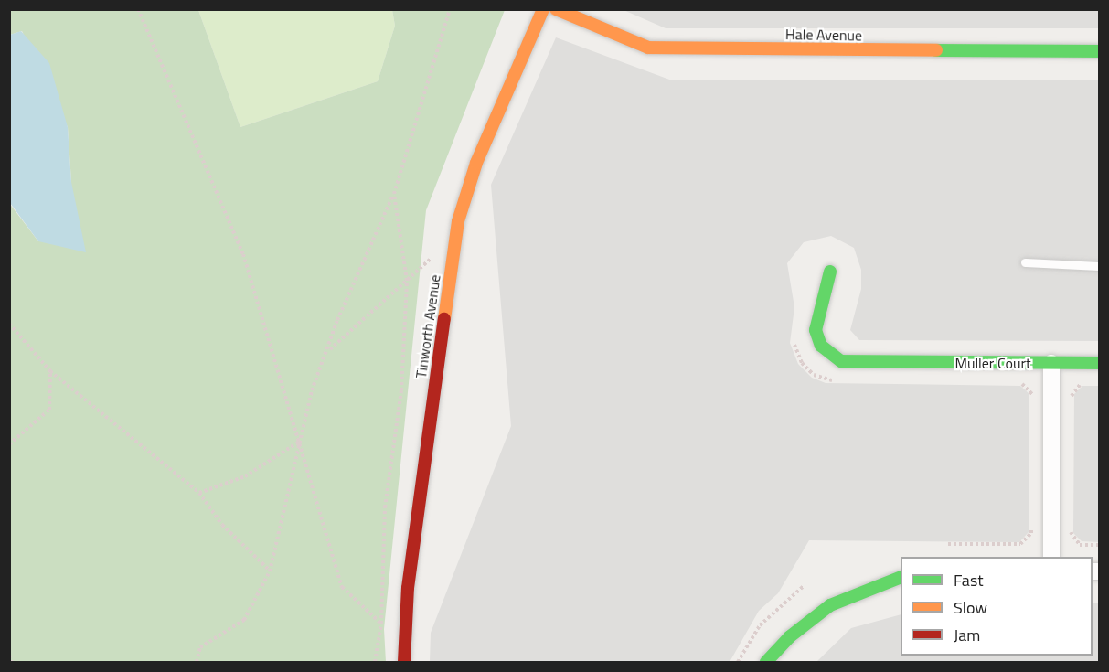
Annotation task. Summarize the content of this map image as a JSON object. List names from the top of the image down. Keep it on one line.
{"streets":{"street":["Hale Avenue","Tinworth Avenue","Muller Court"]},"legend":["Fast","Slow","Jam"]}
